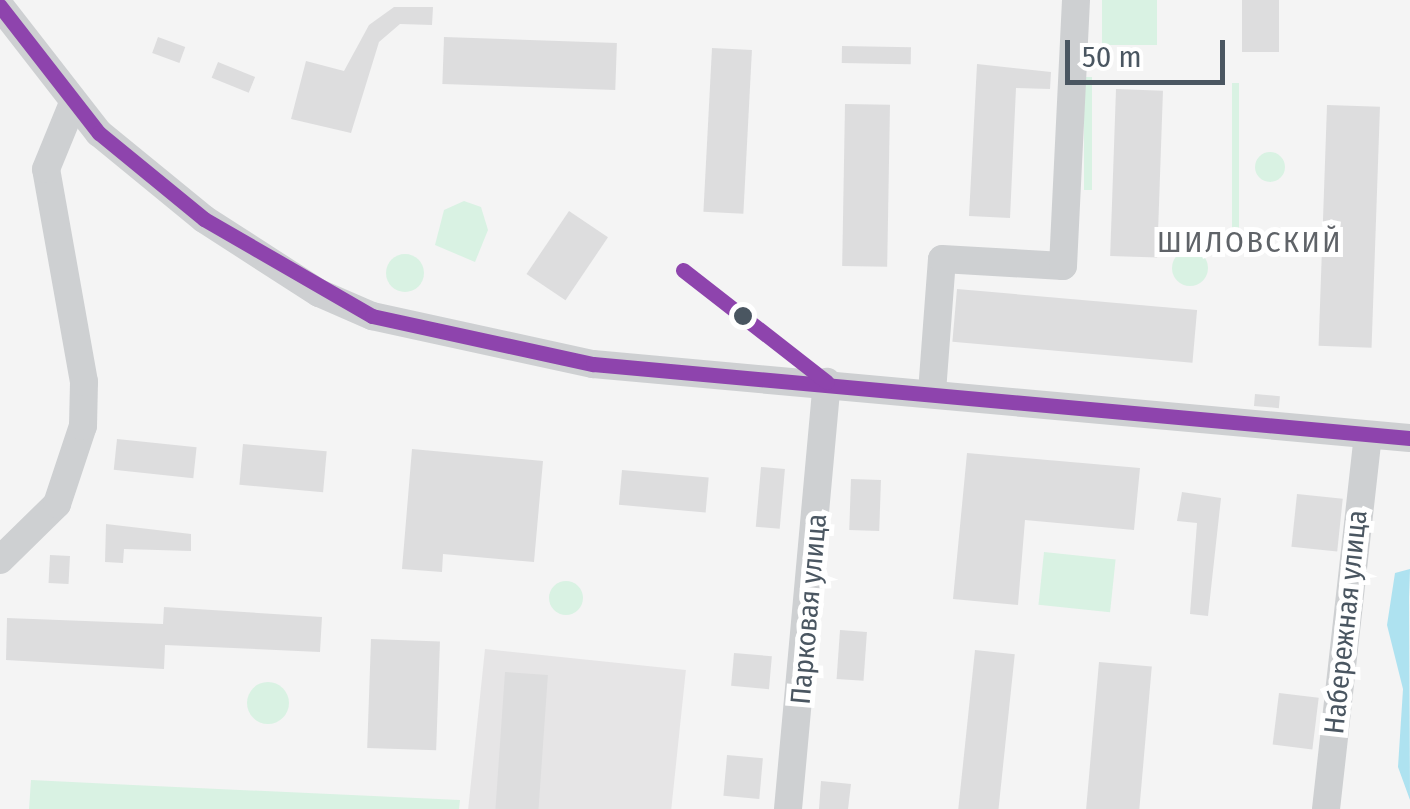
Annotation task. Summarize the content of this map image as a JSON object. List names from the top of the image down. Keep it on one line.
{"streets":{"street":["Парковая улица","Набережная улица"]},"districts":["ШИЛОВСКИЙ"],"scale_bar":"50 m"}
